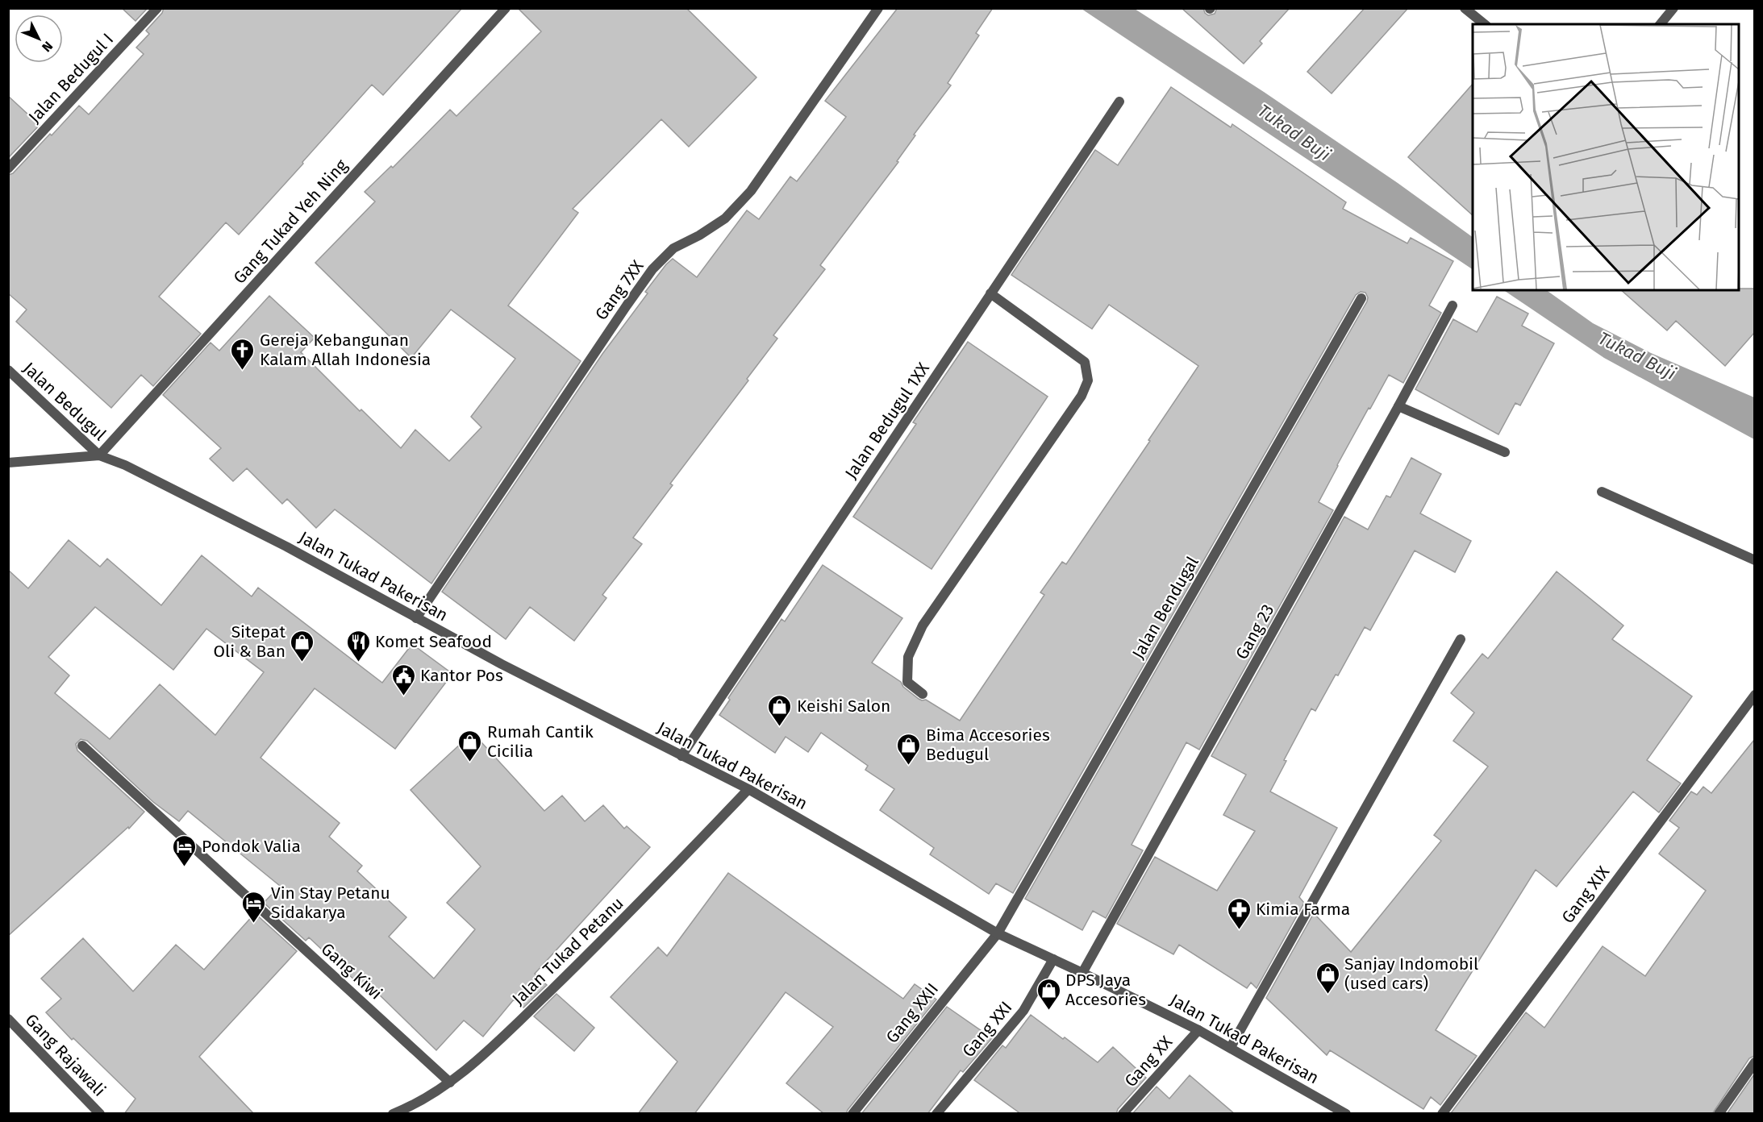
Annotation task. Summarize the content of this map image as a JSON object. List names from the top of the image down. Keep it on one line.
{"streets":{"street":["Jalan Bedugul I","Gang Tukad Yeh Ning","Gang 7XX","Jalan Bedugul","Jalan Bedugul 1XX","Jalan Tukad Pakerisan","Jalan Bendugal","Gang 23","Gang XIX","Jalan Tukad Petanu","Gang Kiwi","Gang XXII","Gang XXI","Gang Rajawali","Gang XX"]},"crossings":[["Gang Tukad Yeh Ning","Jalan Bedugul"],["Gang Tukad Yeh Ning","Jalan Tukad Pakerisan"],["Gang 7XX","Jalan Tukad Pakerisan"],["Jalan Bedugul","Jalan Tukad Pakerisan"],["Jalan Bedugul 1XX","Jalan Tukad Pakerisan"],["Jalan Tukad Pakerisan","Jalan Bendugal"],["Jalan Tukad Pakerisan","Gang 23"],["Jalan Tukad Pakerisan","Jalan Tukad Petanu"],["Jalan Tukad Pakerisan","Gang XXII"],["Jalan Tukad Pakerisan","Gang XXI"],["Jalan Tukad Pakerisan","Gang XX"],["Jalan Bendugal","Gang XXII"],["Jalan Tukad Petanu","Gang Kiwi"]],"water":["Tukad Buji"],"places":{"church":["Gereja Kebangunan Kalam Allah Indonesia"],"shop":["Sitepat Oli & Ban","Keishi Salon","Rumah Cantik Cicilia","Bima Accesories Bedugul","Sanjay Indomobil (used cars)","DPS Jaya Accesories"],"restaurant":["Komet Seafood"],"public building":["Kantor Pos"],"hotel":["Pondok Valia","Vin Stay Petanu Sidakarya"],"pharmacy":["Kimia Farma"]},"north":"bottom right"}
